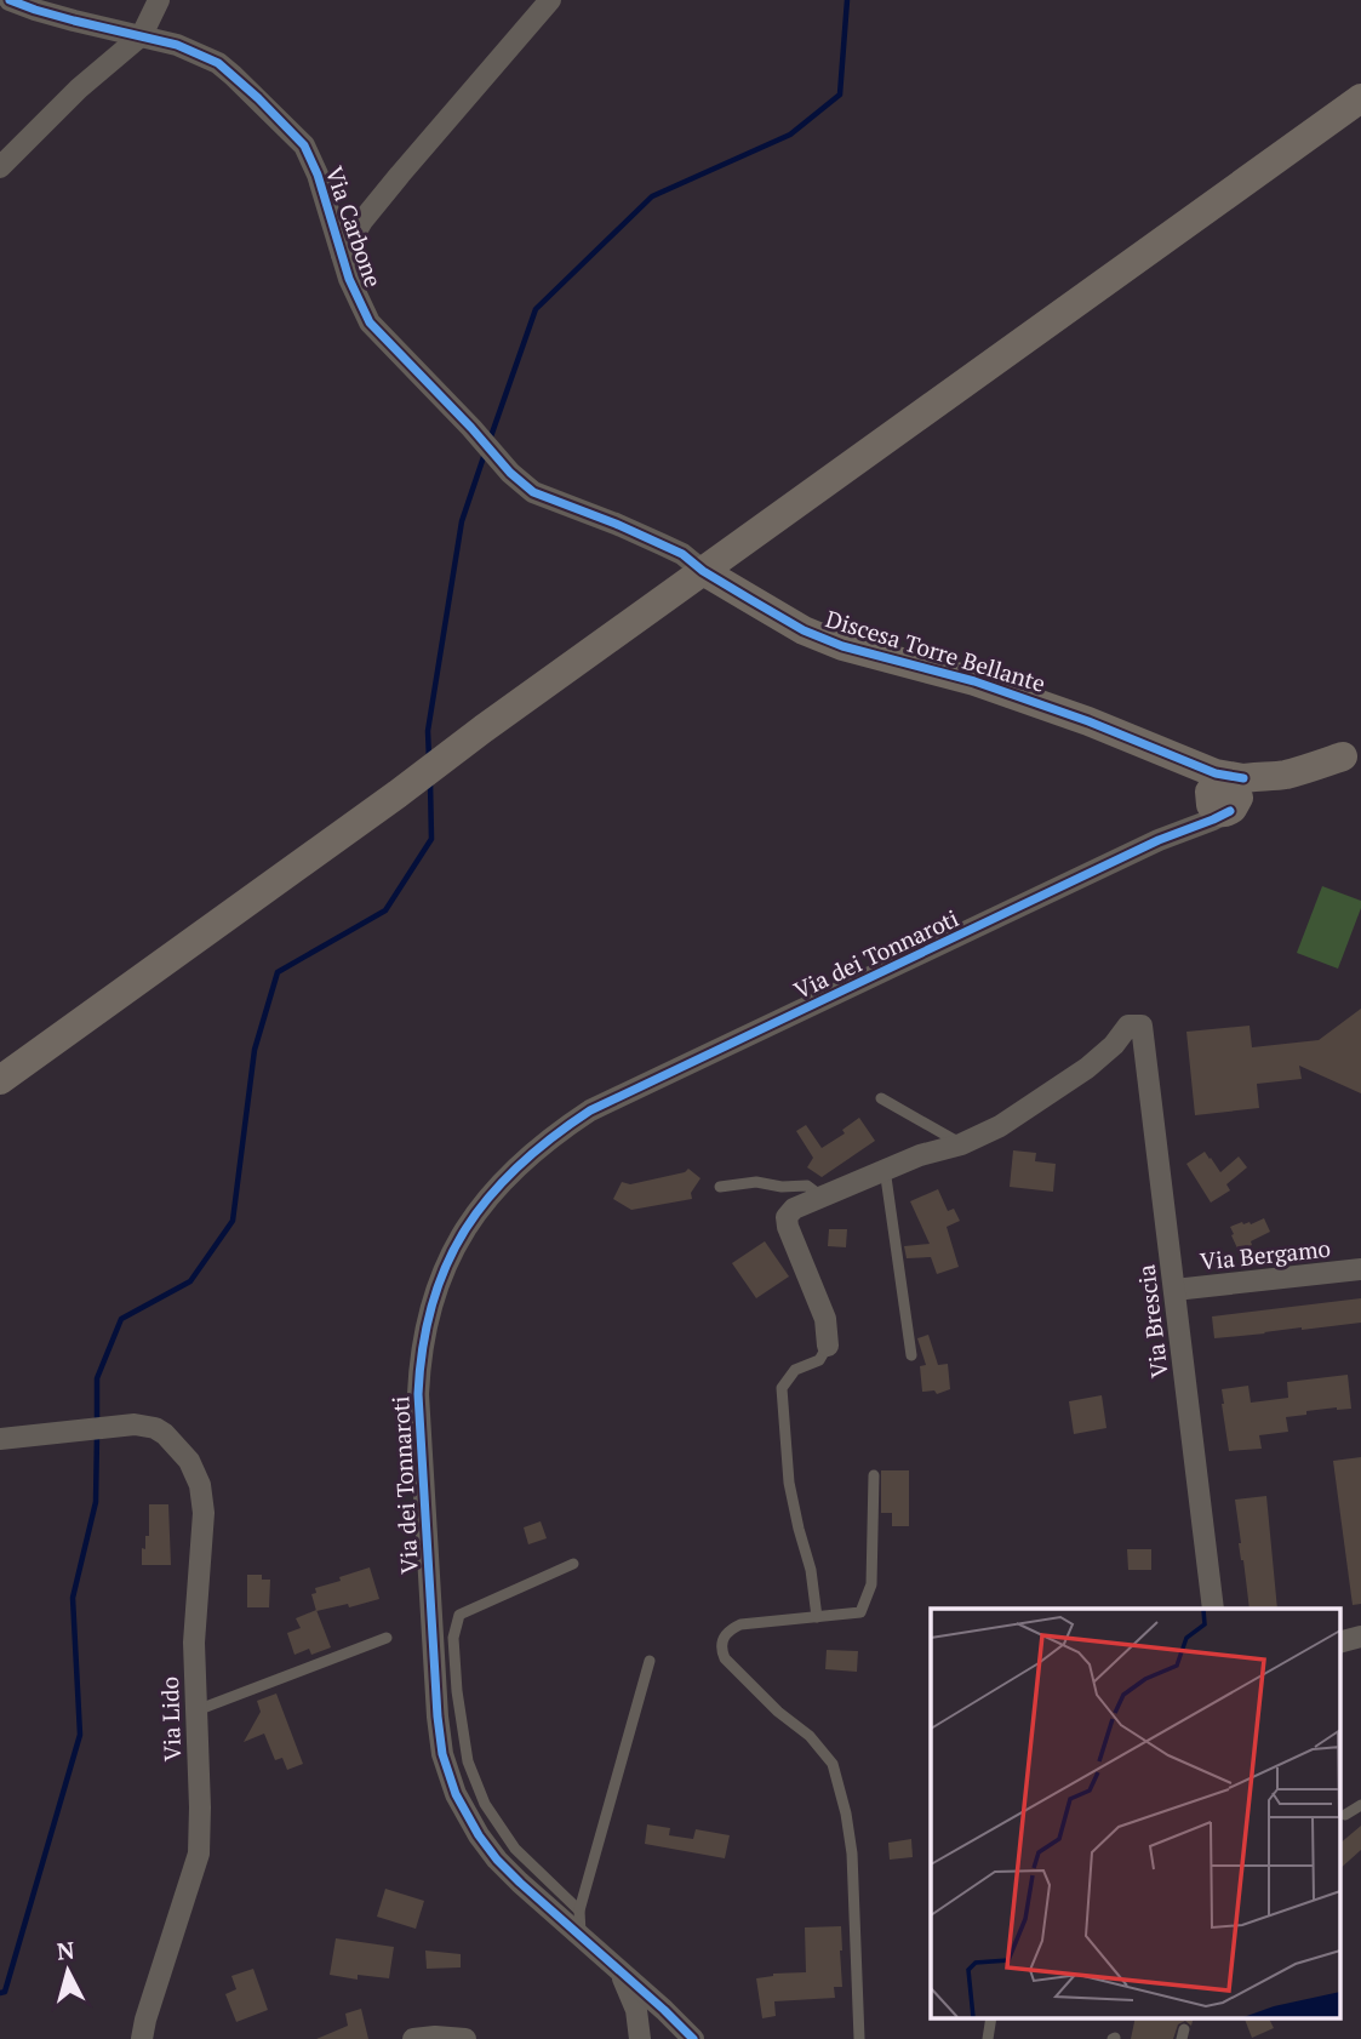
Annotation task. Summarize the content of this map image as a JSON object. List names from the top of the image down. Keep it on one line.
{"streets":{"main road":["Discesa Torre Bellante"],"street":["Via Carbone","Via dei Tonnaroti","Via Bergamo","Via Brescia","Via Lido"]},"crossings":[["Via Carbone","Discesa Torre Bellante"],["Discesa Torre Bellante","Via dei Tonnaroti"],["Via Bergamo","Via Brescia"]],"north":"top"}
